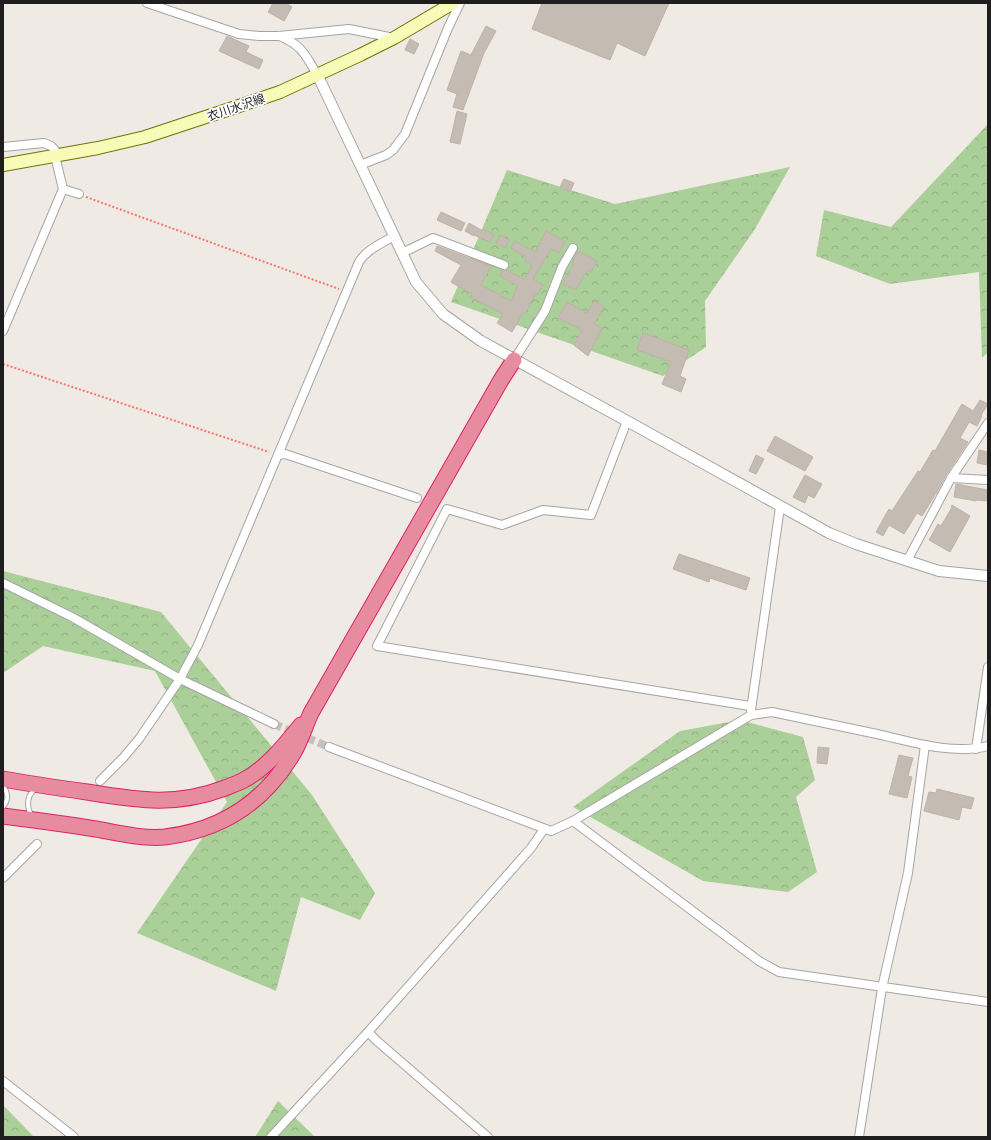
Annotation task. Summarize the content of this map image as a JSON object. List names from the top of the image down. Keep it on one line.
{"streets":{"main road":["衣川水沢線"]}}
